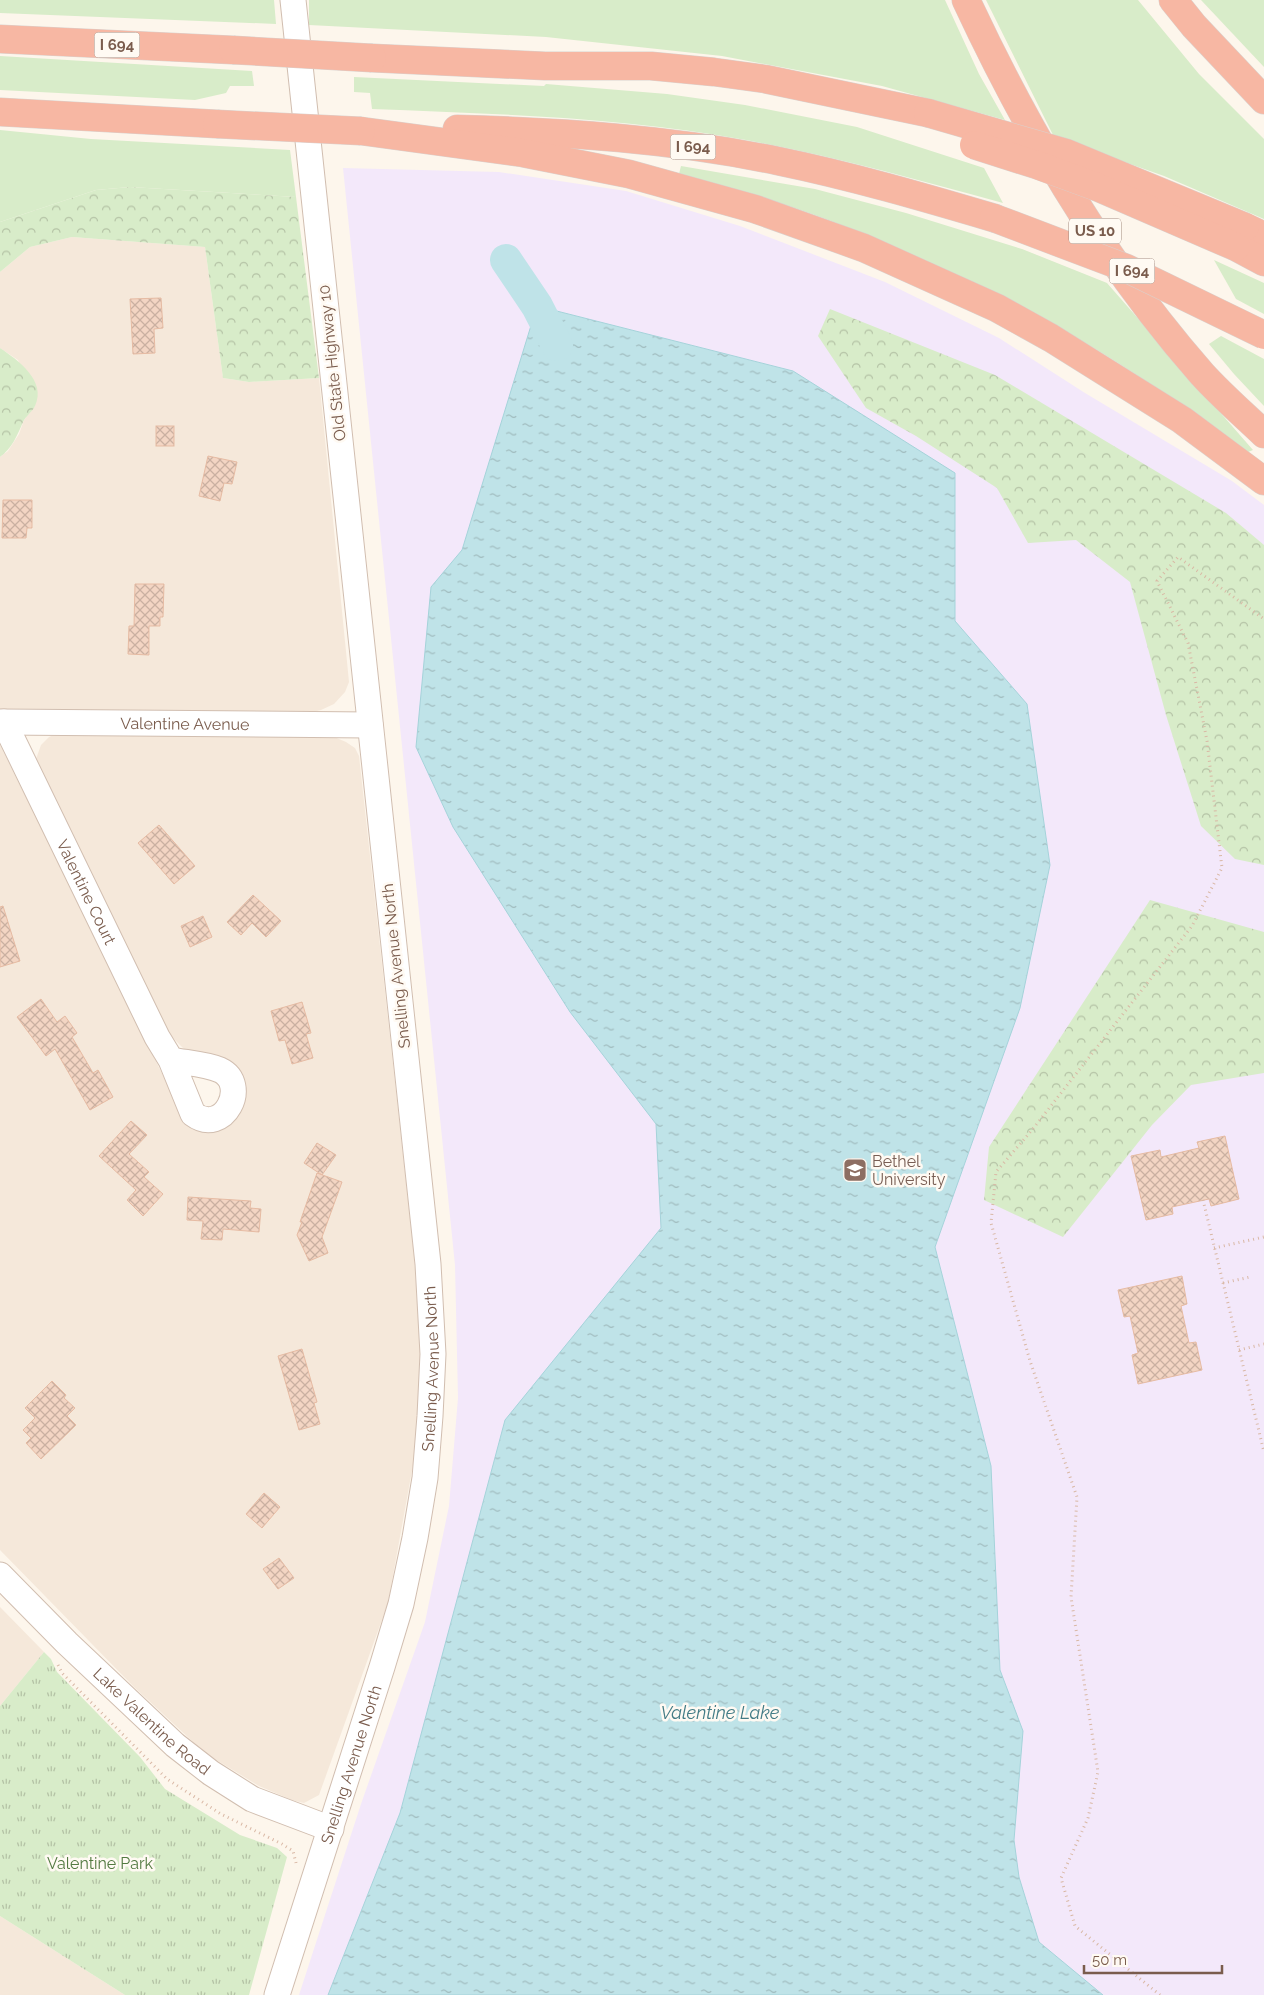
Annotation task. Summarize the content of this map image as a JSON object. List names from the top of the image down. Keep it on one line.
{"streets":{"highway":["I 694","US 10"],"street":["Old State Highway 10","Valentine Avenue","Valentine Court","Snelling Avenue North","Lake Valentine Road"]},"crossings":[["Old State Highway 10","Valentine Avenue"],["Old State Highway 10","Snelling Avenue North"],["Valentine Avenue","Valentine Court"],["Valentine Avenue","Snelling Avenue North"],["Snelling Avenue North","Lake Valentine Road"]],"water":["Valentine Lake"],"parks":["Valentine Park"],"places":{"school or university":["Bethel University"]},"scale_bar":"50 m"}
